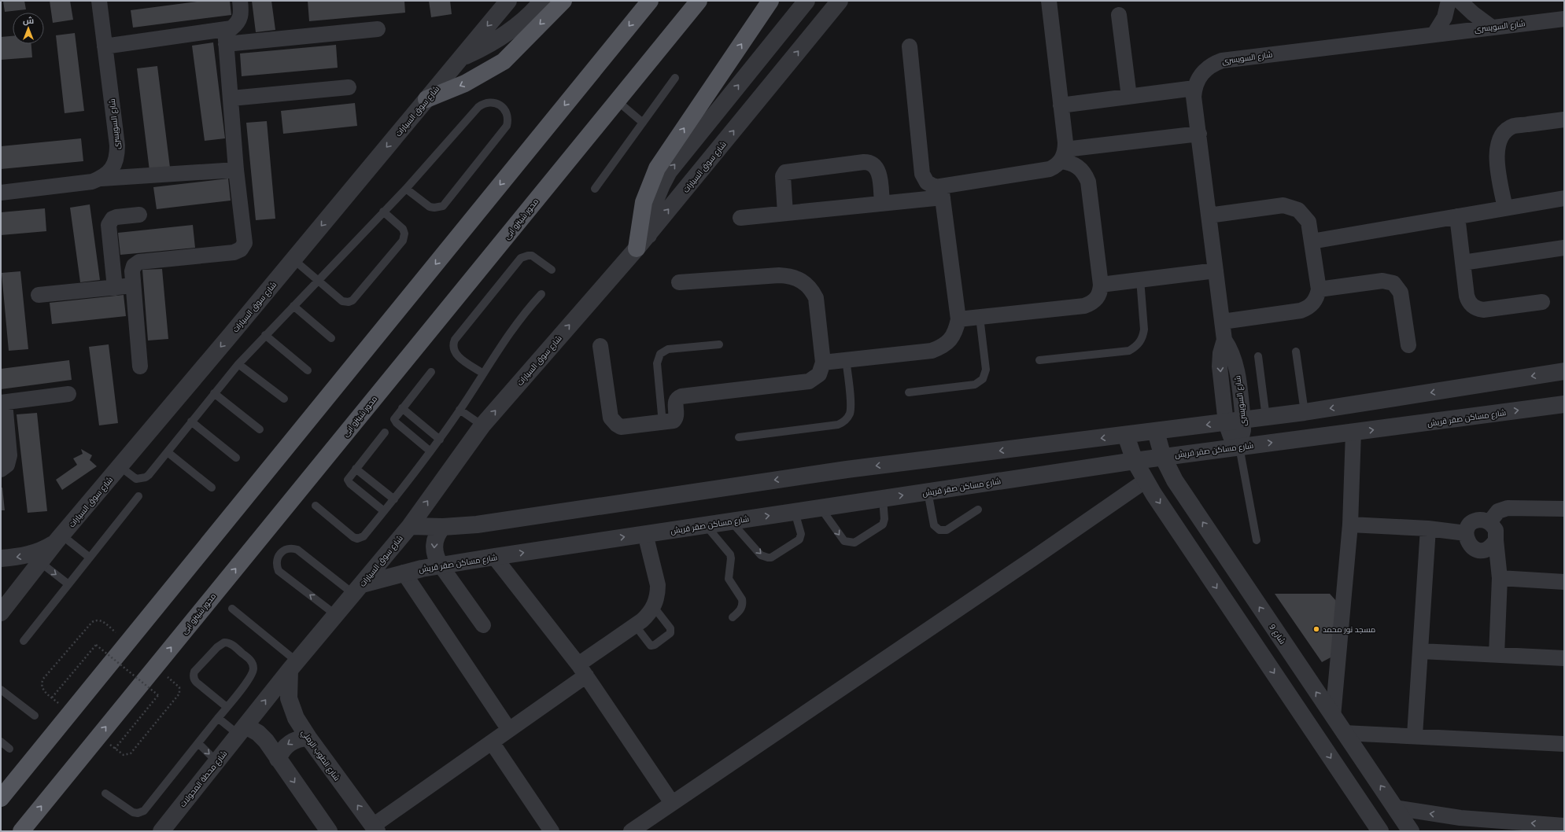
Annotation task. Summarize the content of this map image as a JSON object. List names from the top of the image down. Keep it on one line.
{"streets":{"main road":["محور شينزو ابى"],"street":["شارع السويسرى","شارع سوق السيارات","شارع مساكن صقر قريش","شارع 9","شارع الطوب الرملي","شارع محطة المحولات"]},"crossings":[["شارع السويسرى","شارع مساكن صقر قريش"],["شارع سوق السيارات","شارع مساكن صقر قريش"],["شارع سوق السيارات","شارع الطوب الرملي"],["شارع سوق السيارات","شارع محطة المحولات"],["شارع مساكن صقر قريش","شارع 9"]],"places":["مسجد نور محمد"],"north":"top"}
